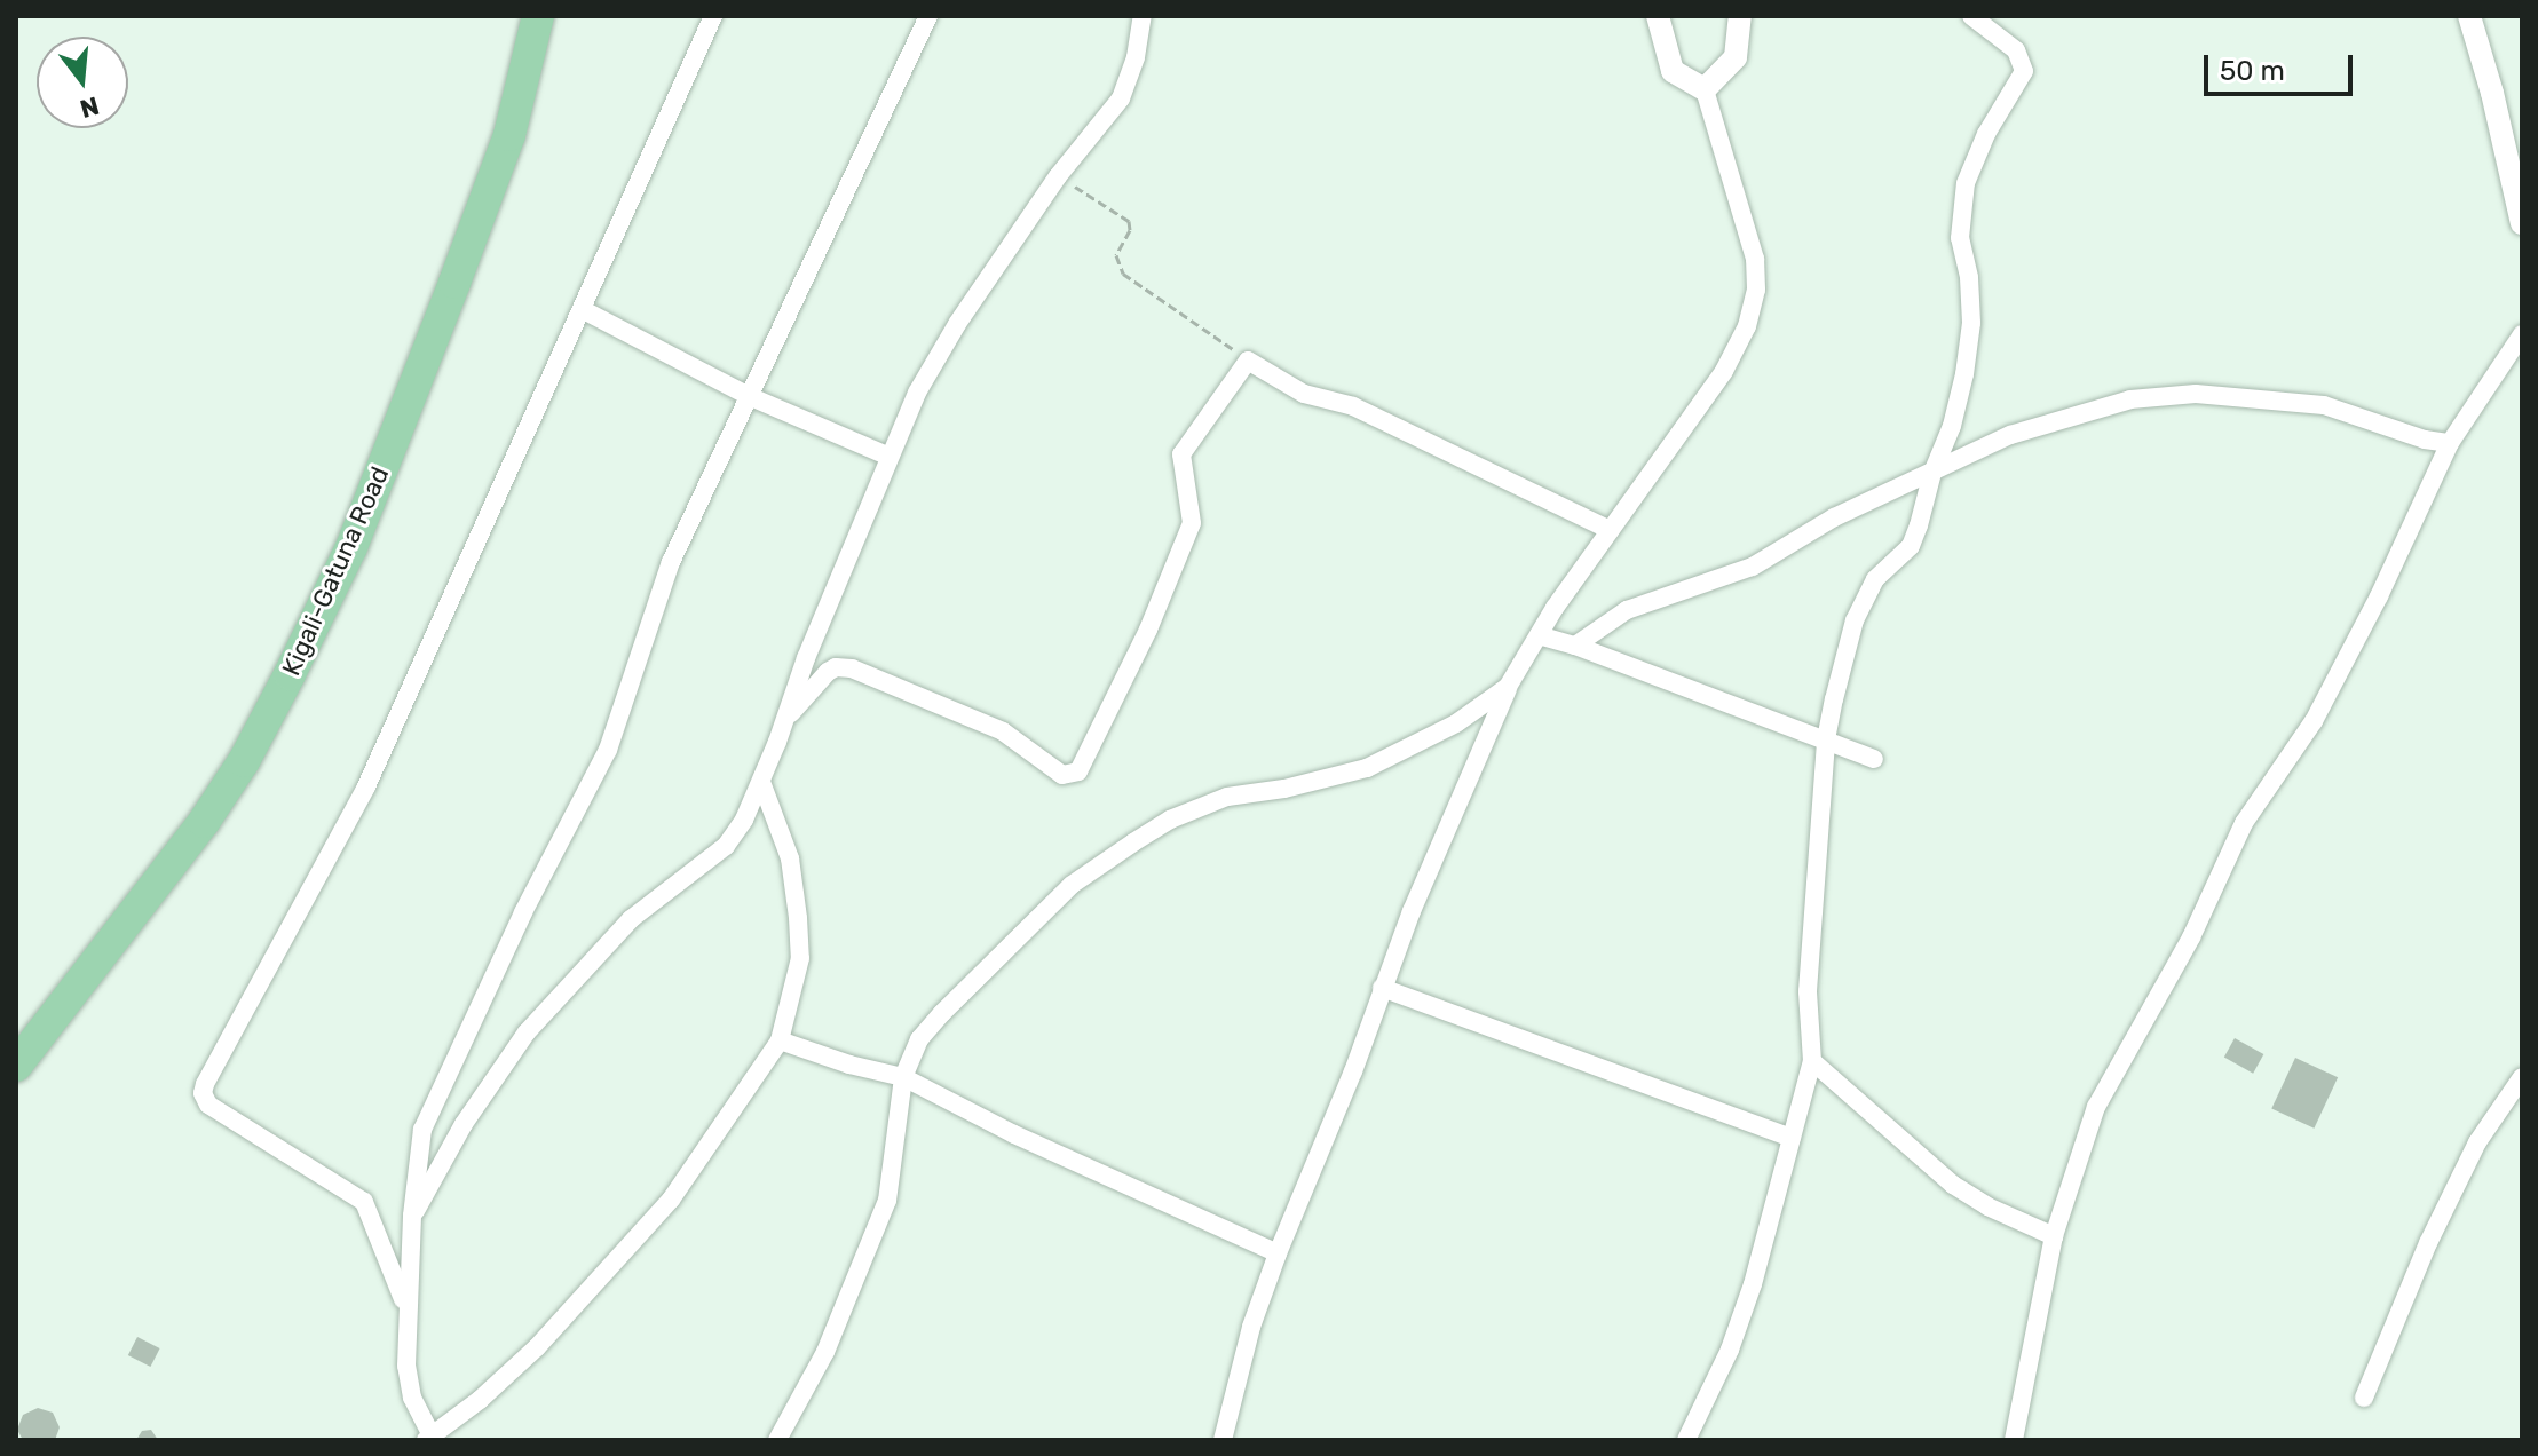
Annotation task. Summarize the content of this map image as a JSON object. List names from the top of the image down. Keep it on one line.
{"streets":{"highway":["Kigali-Gatuna Road"]},"scale_bar":"50 m","north":"bottom"}
